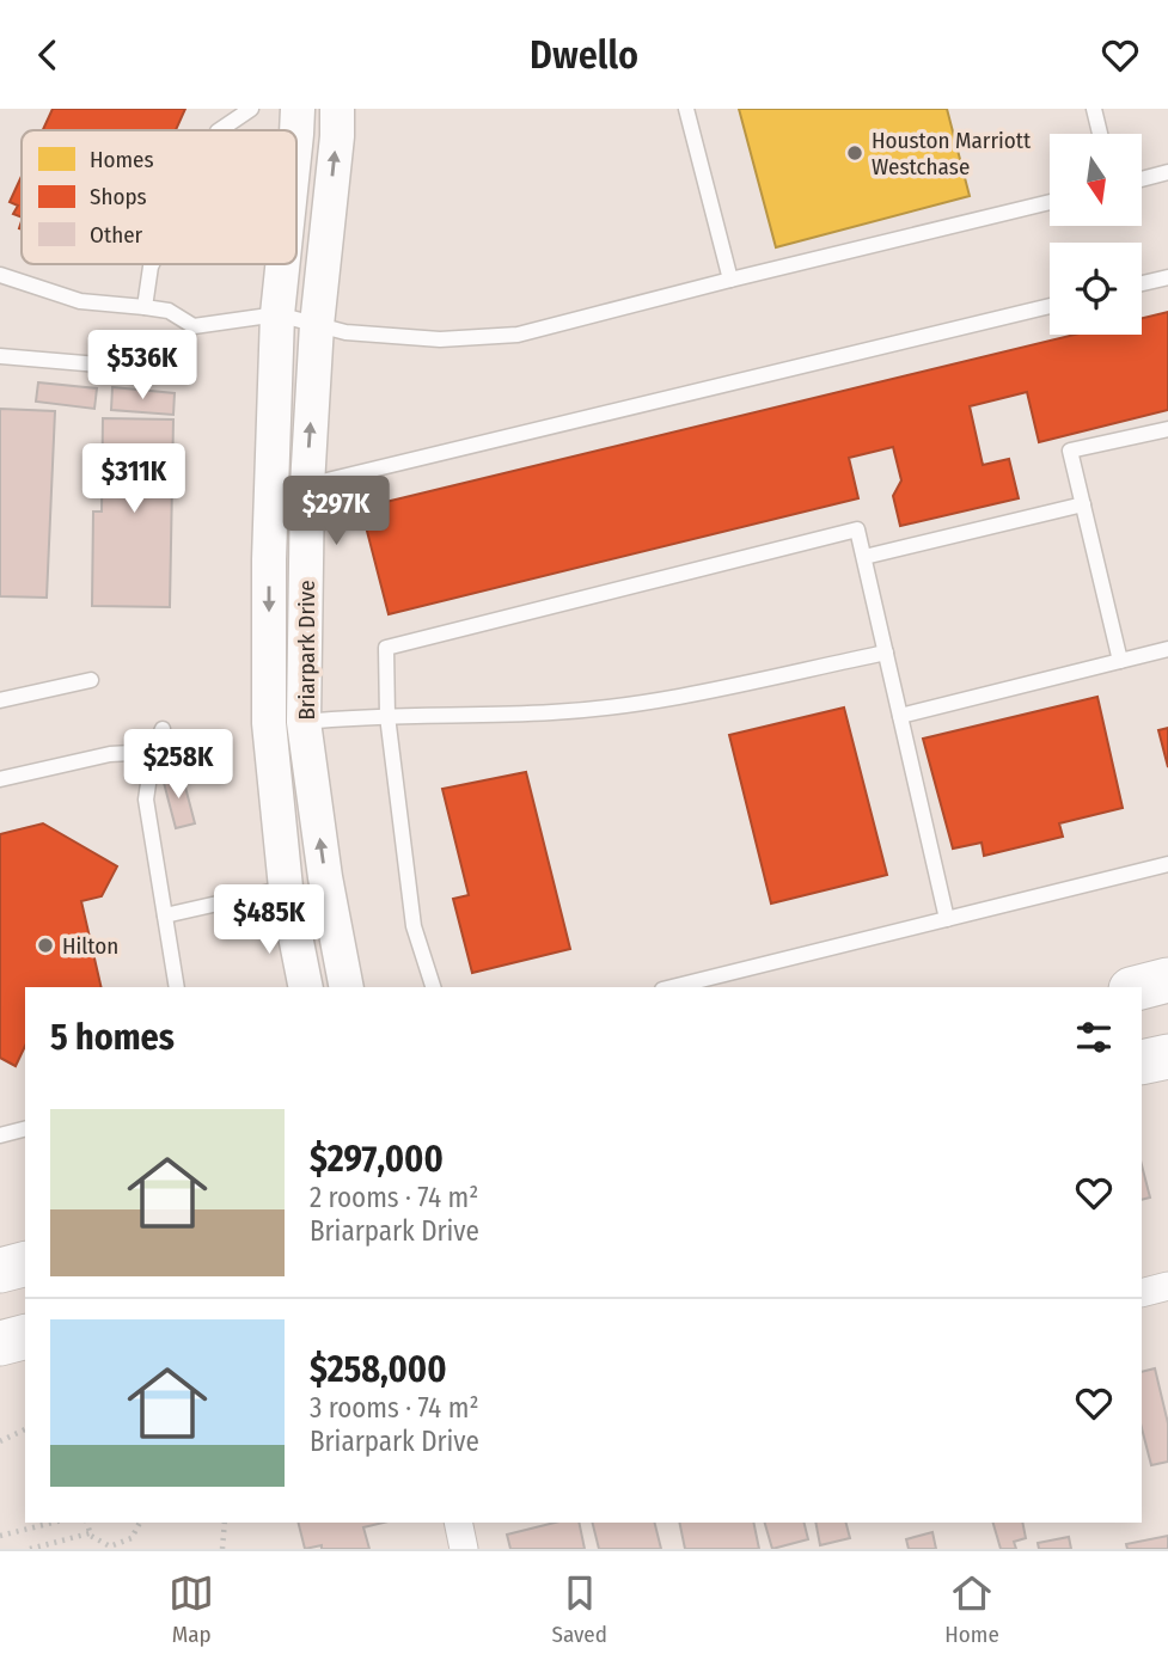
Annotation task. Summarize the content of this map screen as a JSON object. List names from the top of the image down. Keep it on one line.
{"streets":{"street":["Briarpark Drive"]},"places":["Houston Marriott Westchase","Hilton"],"legend":["Homes","Shops","Other"],"north":"bottom","page":{"header":"Dwello","price":["$536K","$311K","$297K","$258K","$485K"],"heading":"5 homes","list":[{"name":"$297,000","note":"2 rooms · 74 m² · Briarpark Drive"},{"name":"$258,000","note":"3 rooms · 74 m² · Briarpark Drive"}],"tabs":["Map","Saved","Home"]}}
